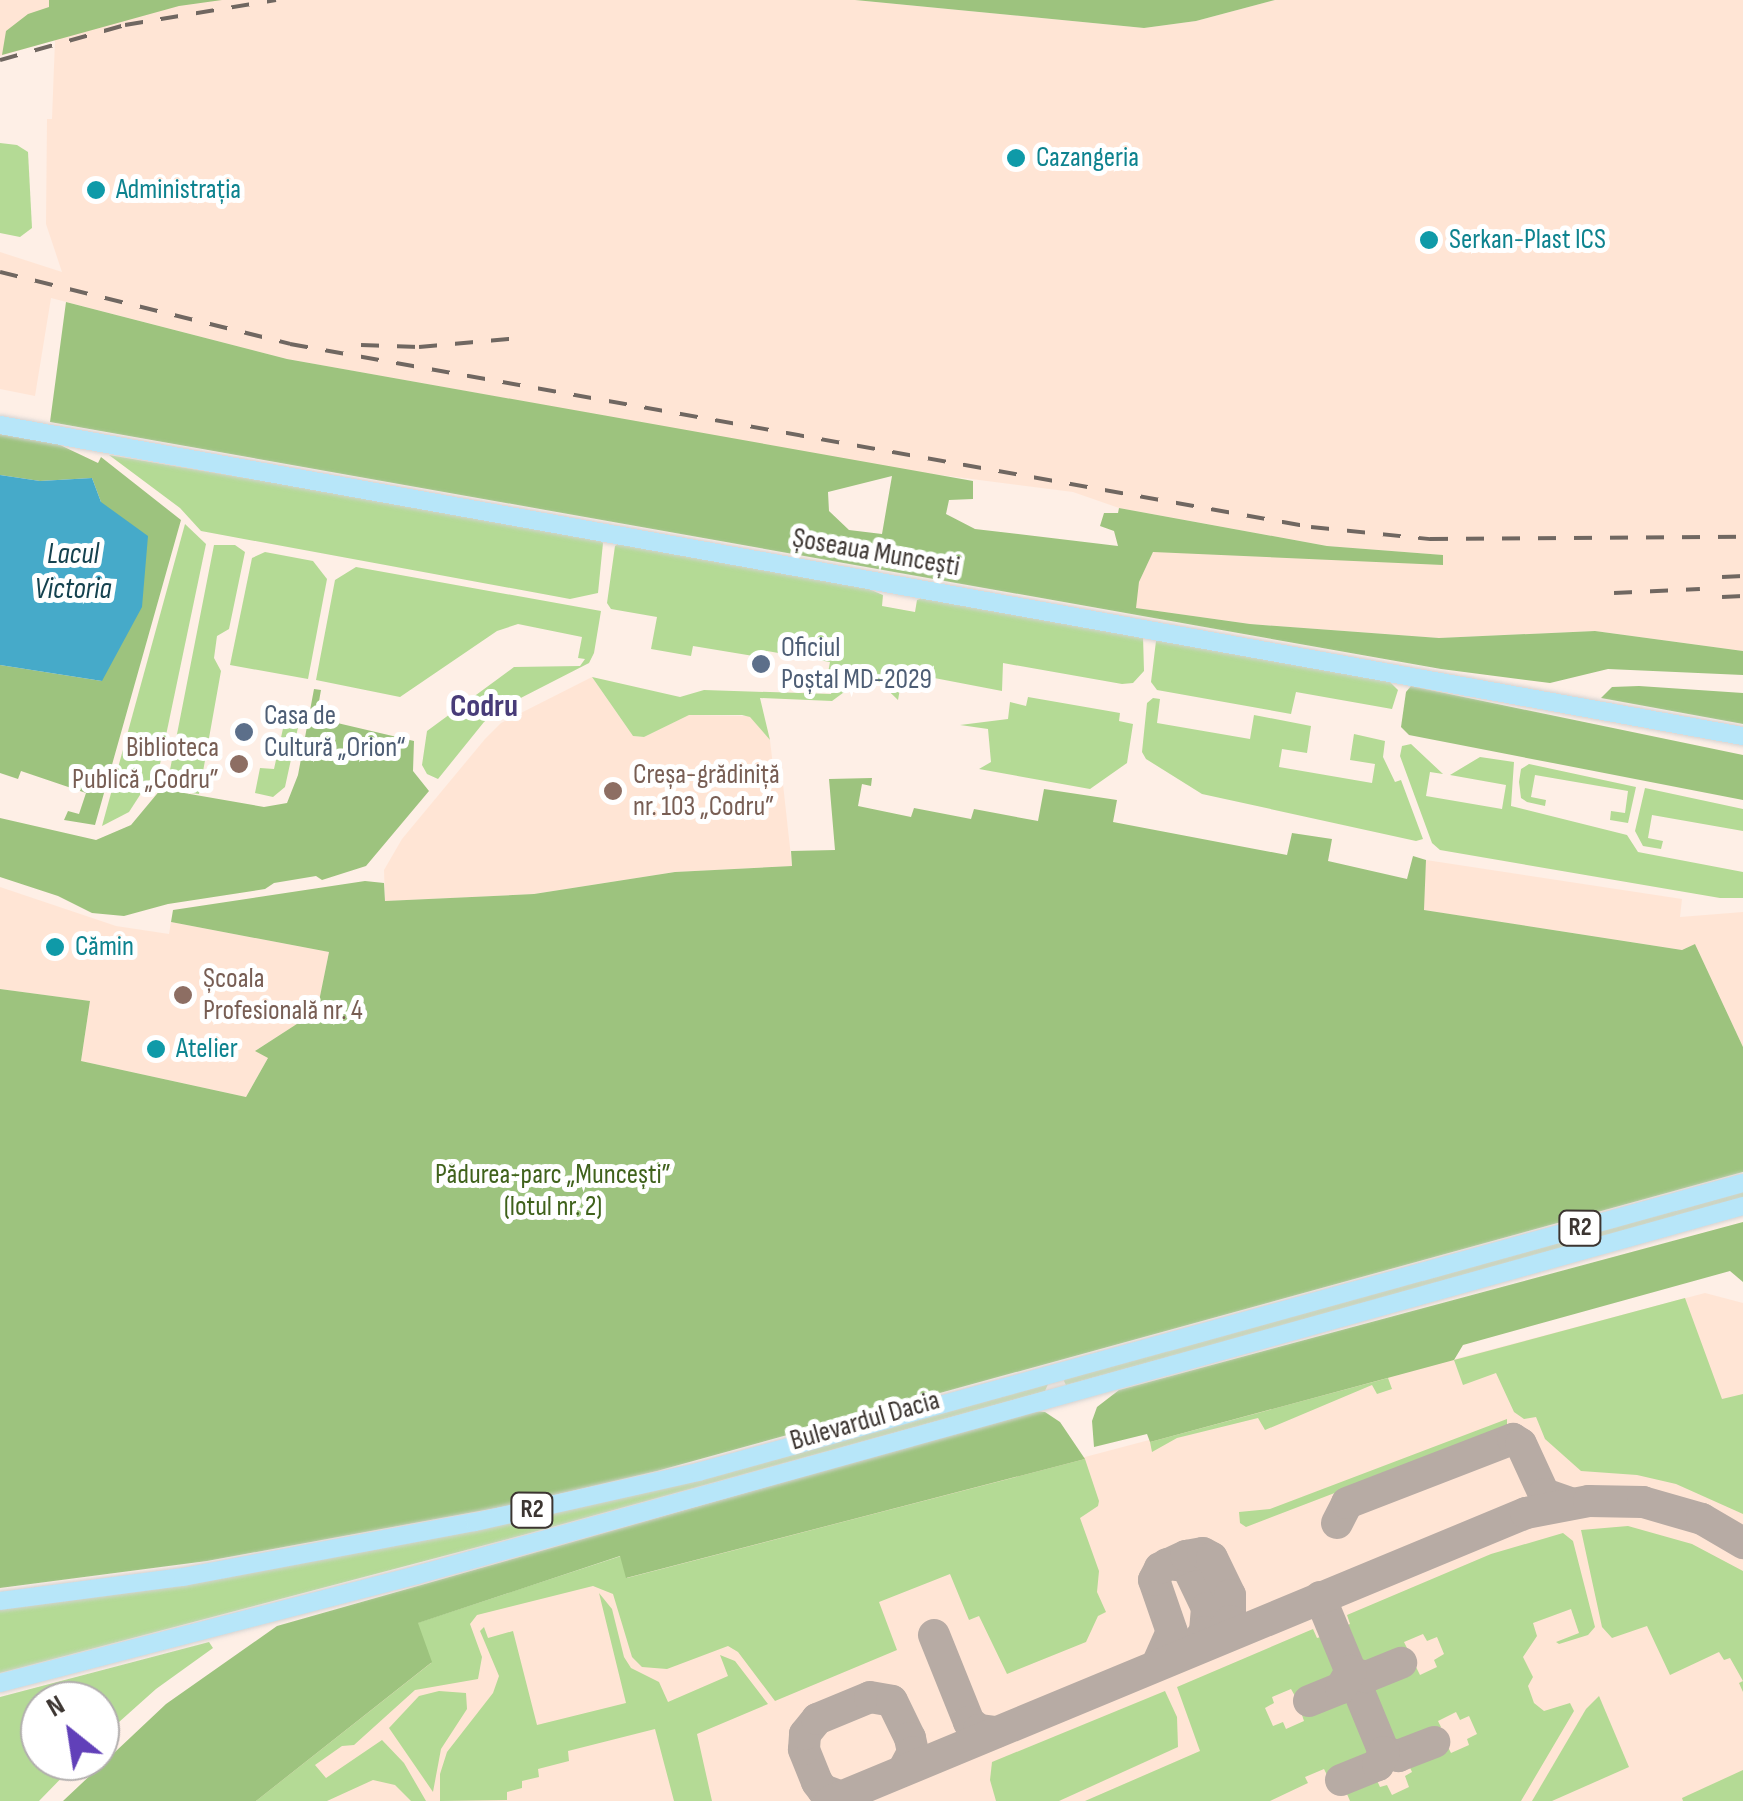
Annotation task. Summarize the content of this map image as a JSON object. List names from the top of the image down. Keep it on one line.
{"streets":{"main road":["Șoseaua Muncești","R2","Bulevardul Dacia"]},"districts":["Codru"],"water":["Lacul Victoria"],"parks":["Pădurea-parc „Muncești” (lotul nr. 2)"],"places":["Cazangeria","Administrația","Serkan-Plast ICS","Oficiul Poștal MD-2029","Casa de Cultură „Orion“","Biblioteca Publică „Codru”","Creșa-grădiniță nr. 103 „Codru”","Cămin","Școala Profesională nr. 4","Atelier"],"north":"top left"}
